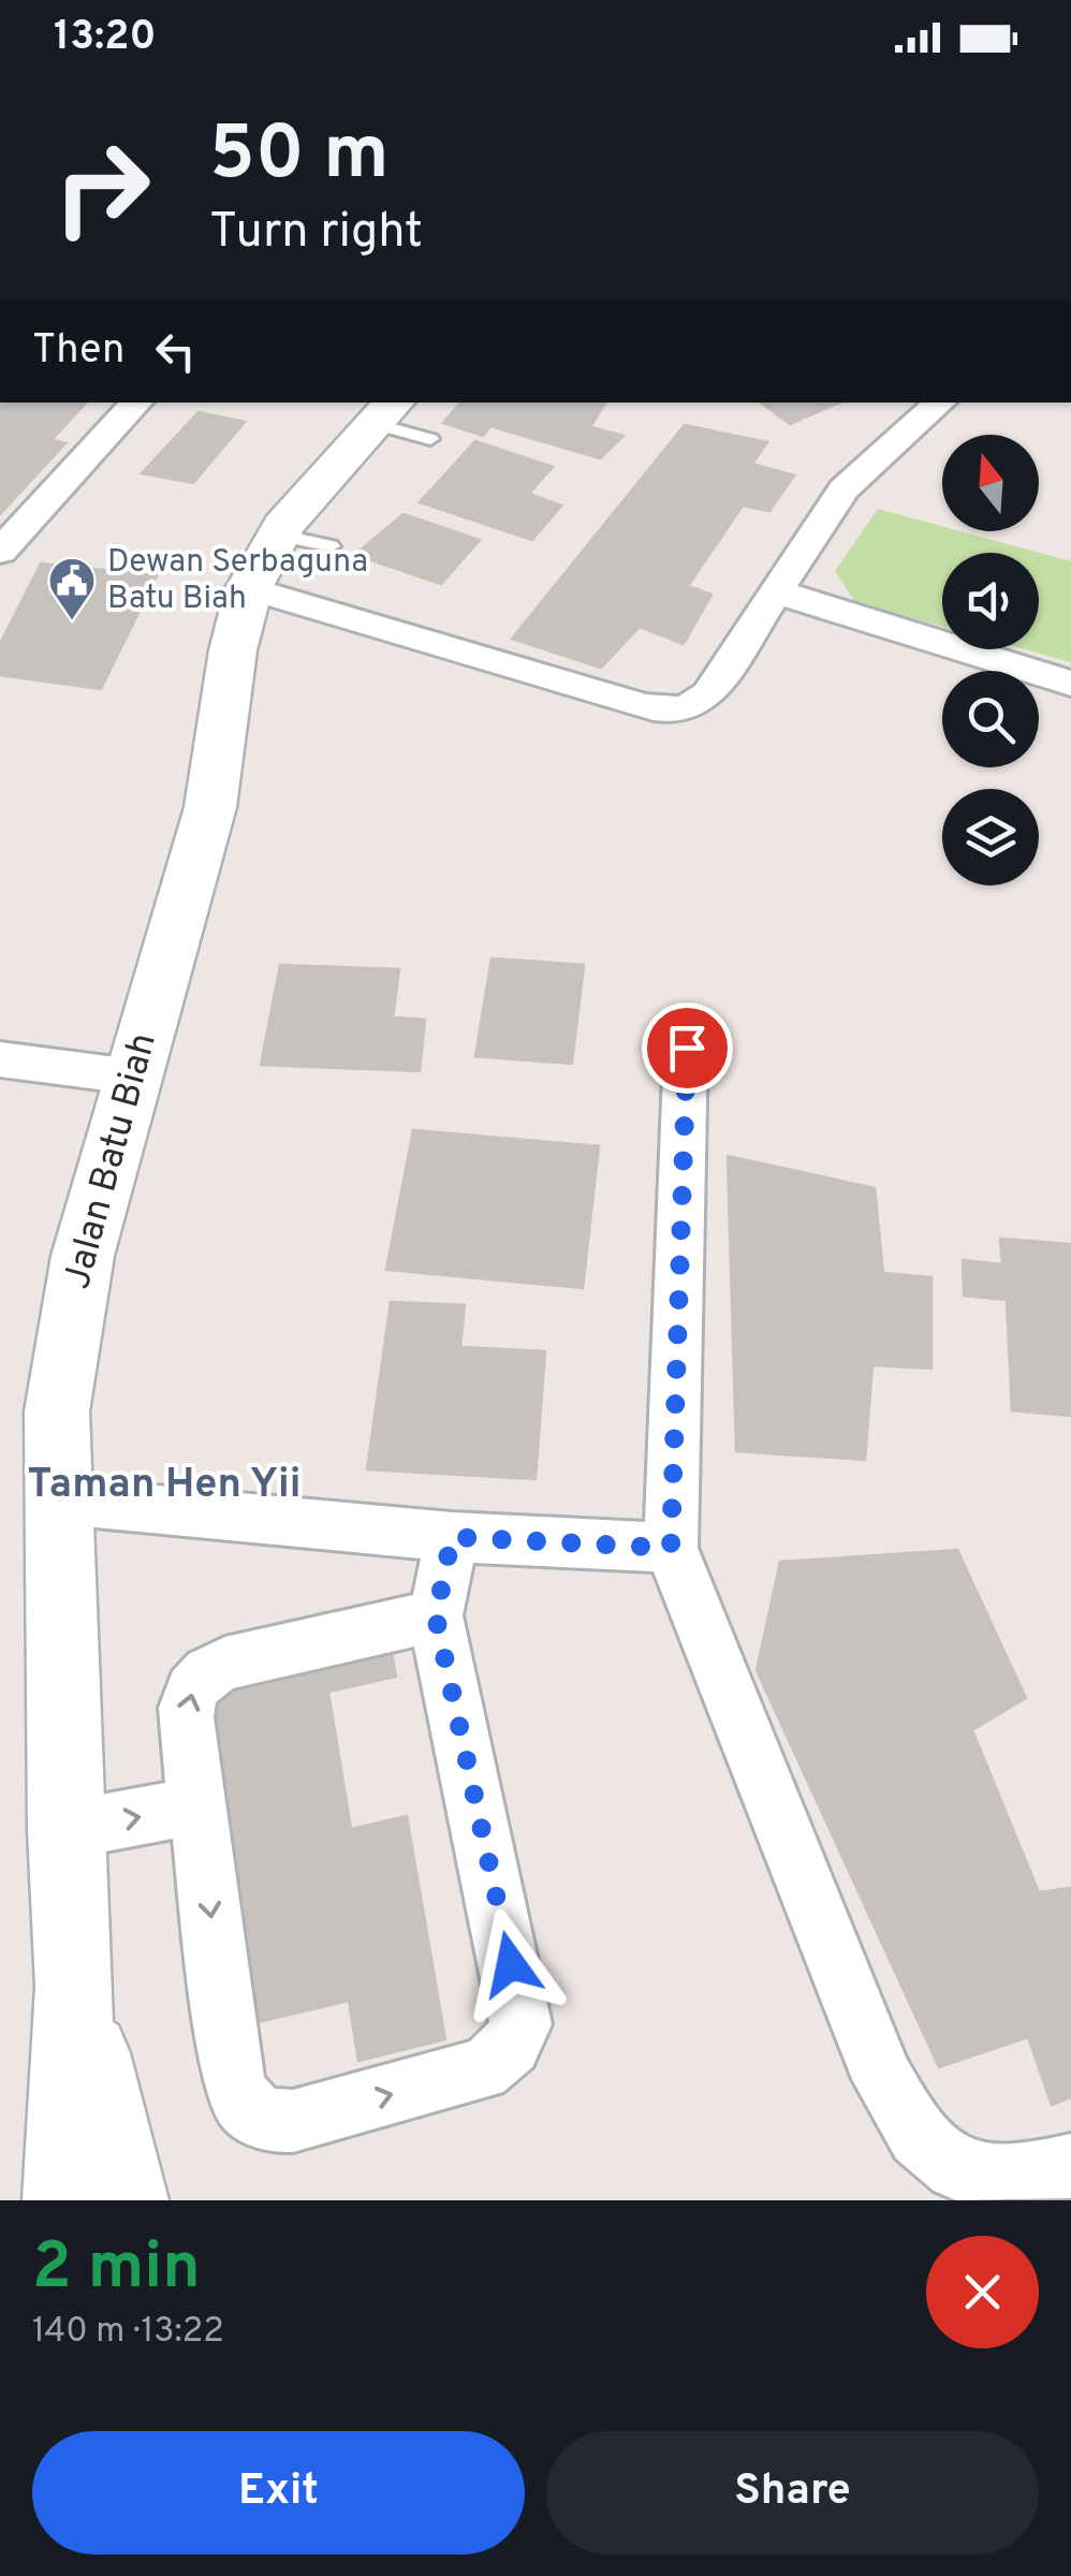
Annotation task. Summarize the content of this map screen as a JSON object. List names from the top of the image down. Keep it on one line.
{"streets":{"main road":["Jalan Batu Biah"]},"districts":["Taman Hen Yii"],"places":{"public building":["Dewan Serbaguna Batu Biah"]},"north":"top","page":{"status":"13:20","turn":["50 m","Turn right"],"then":"Then","heading":["2 min","140 m · 13:22"],"buttons":["Exit","Share"]}}
